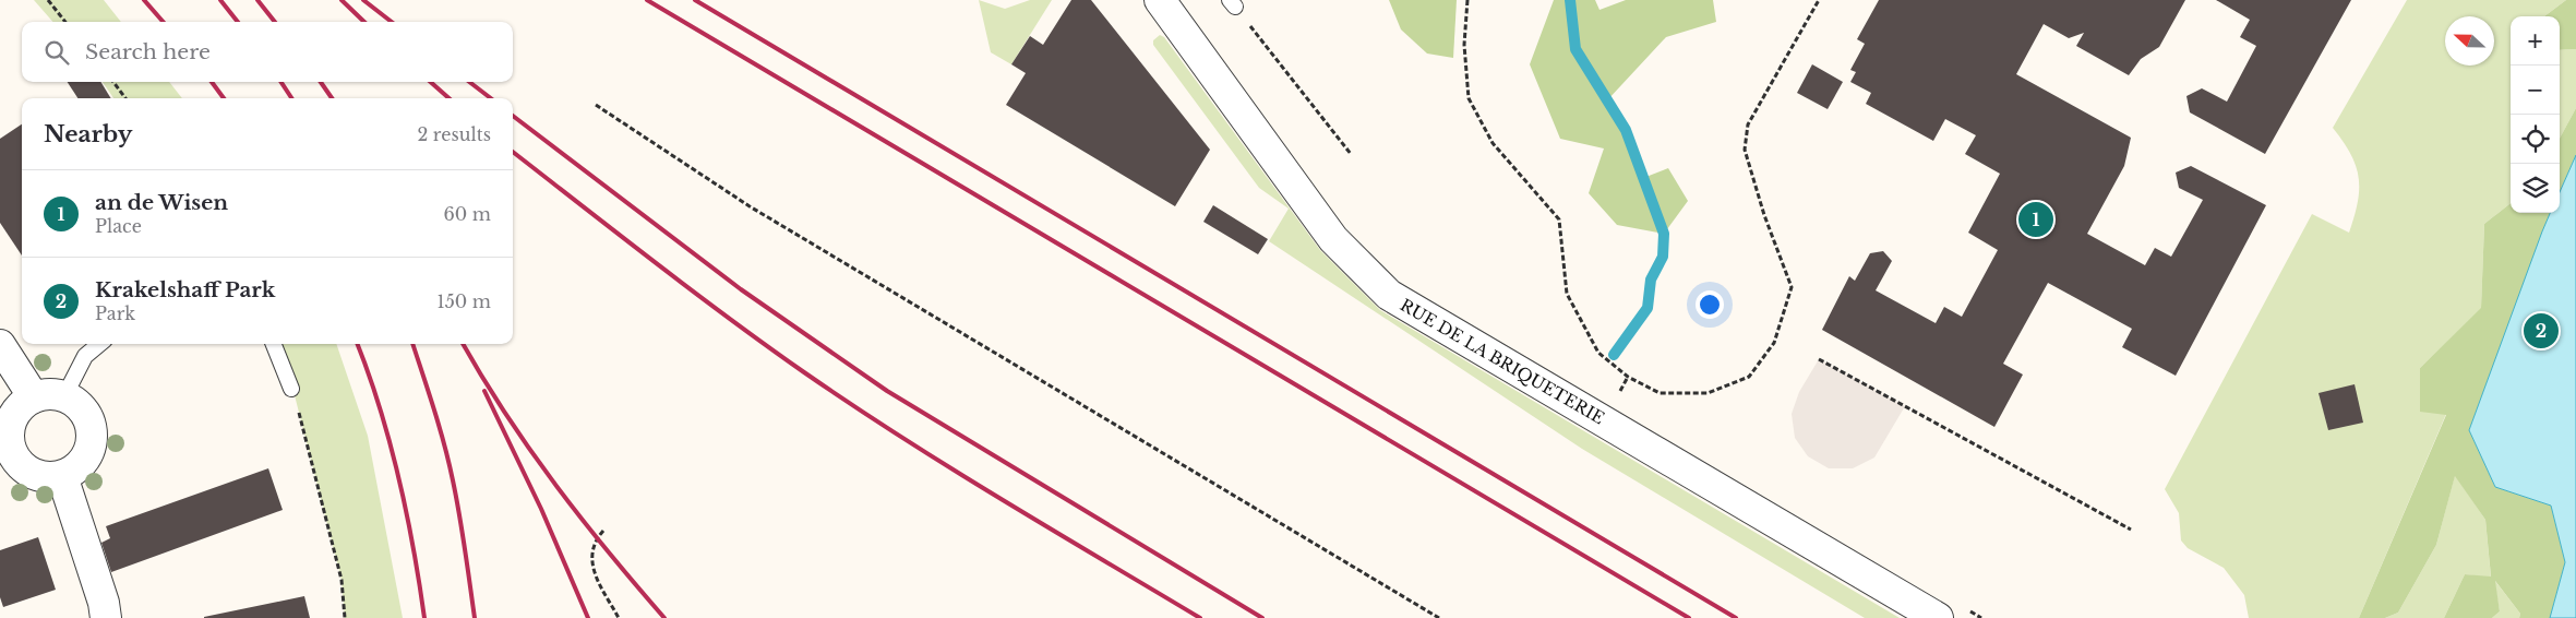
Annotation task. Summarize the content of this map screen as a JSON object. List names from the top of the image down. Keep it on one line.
{"streets":{"street":["RUE DE LA BRIQUETERIE"]},"north":"left","page":{"map_buttons":["+","−"],"search":"Search here","heading":["Nearby","2 results"],"list":[{"mark":"1","name":"an de Wisen","note":"Place","value":"60 m"},{"mark":"2","name":"Krakelshaff Park","note":"Park","value":"150 m"}],"pins":["1","2"]}}
